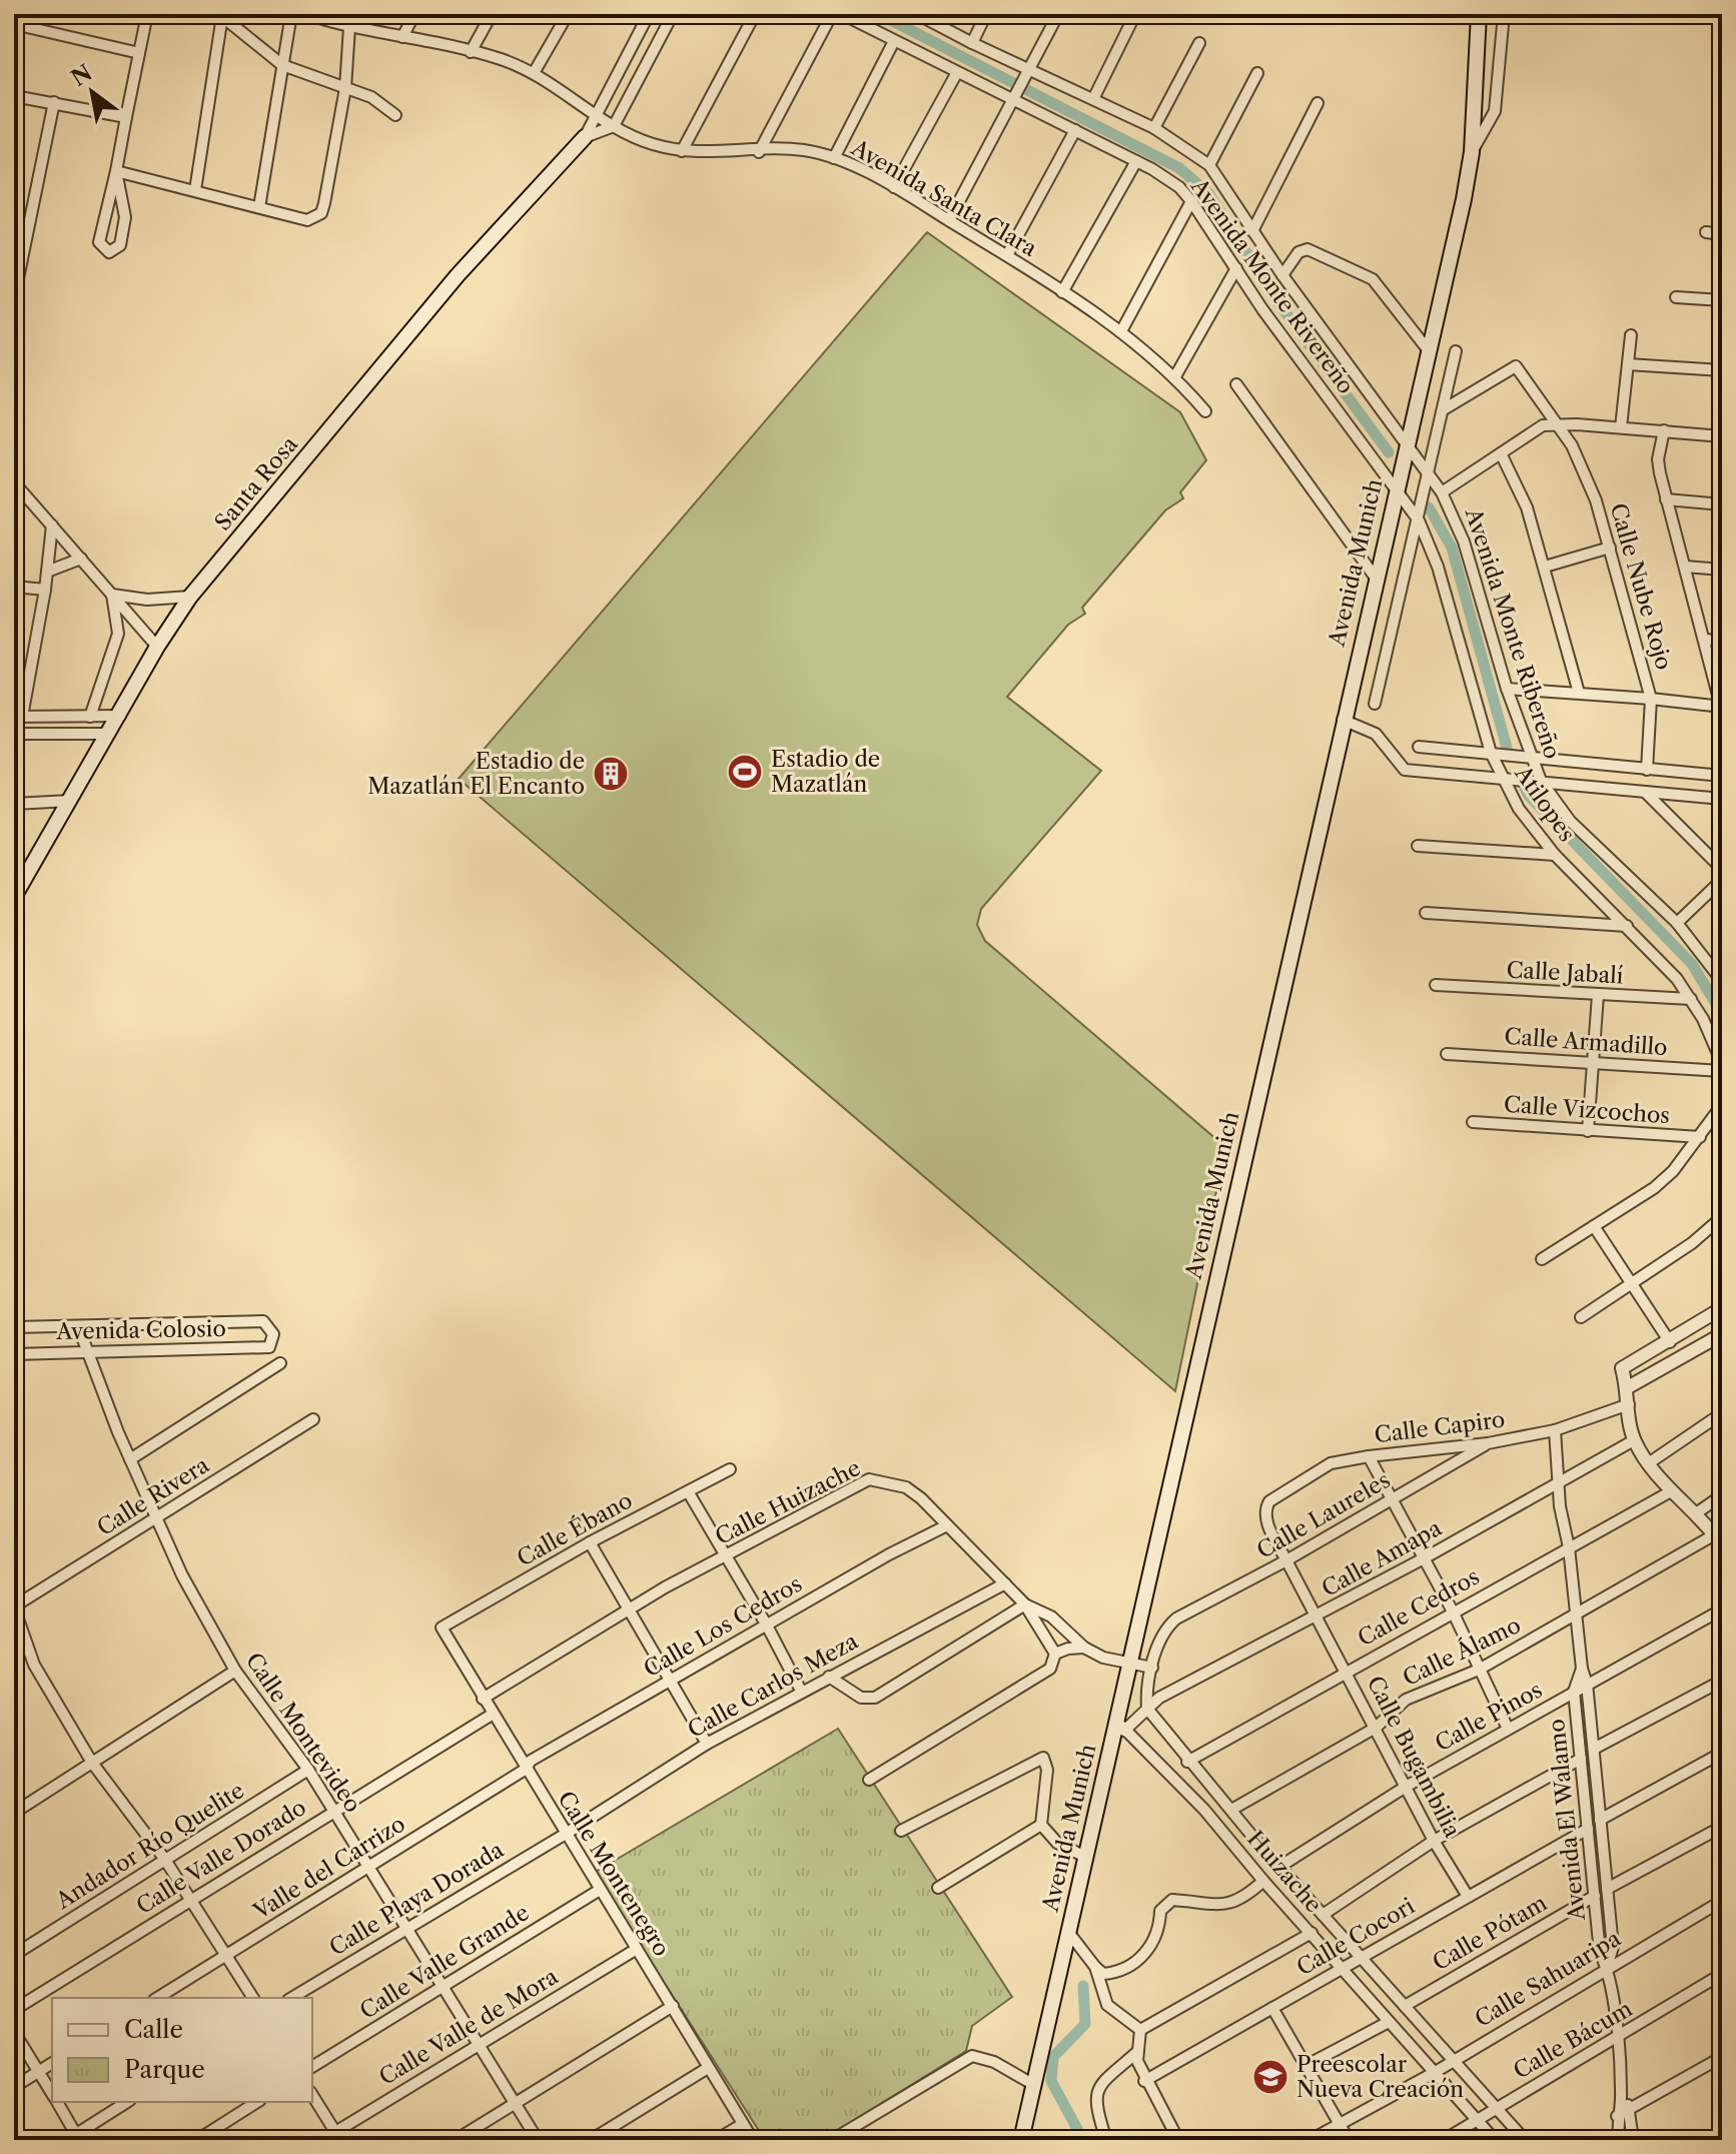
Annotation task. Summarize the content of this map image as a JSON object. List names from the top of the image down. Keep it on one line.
{"streets":{"main road":["Santa Rosa","Avenida Munich"],"street":["Avenida Santa Clara","Avenida Monte Rivereño","Calle Nube Rojo","Avenida Monte Ribereño","Atilopes","Calle Jabalí","Calle Armadillo","Calle Vizcochos","Avenida Colosio","Calle Capiro","Calle Rivera","Calle Huizache","Calle Laureles","Calle Ébano","Calle Amapa","Calle Cedros","Calle Los Cedros","Calle Álamo","Calle Carlos Meza","Calle Pinos","Calle Montevideo","Calle Bugambilia","Avenida El Walamo","Andador Río Quelite","Calle Valle Dorado","Valle del Carrizo","Huizache","Calle Montenegro","Calle Playa Dorada","Calle Pótam","Calle Cocori","Calle Valle Grande","Calle Sahuaripa","Calle Valle de Mora","Calle Bácum"]},"crossings":[["Avenida Monte Rivereño","Avenida Munich"],["Avenida Monte Rivereño","Avenida Monte Ribereño"],["Avenida Monte Rivereño","Atilopes"],["Avenida Munich","Calle Huizache"],["Avenida Munich","Calle Amapa"],["Avenida Munich","Huizache"],["Atilopes","Calle Jabalí"],["Avenida Colosio","Calle Montevideo"],["Calle Capiro","Calle Laureles"],["Calle Capiro","Calle Bugambilia"],["Calle Capiro","Avenida El Walamo"],["Calle Rivera","Calle Montevideo"],["Calle Huizache","Calle Laureles"],["Calle Huizache","Calle Los Cedros"],["Calle Huizache","Calle Carlos Meza"],["Calle Huizache","Calle Montenegro"],["Calle Laureles","Calle Bugambilia"],["Calle Ébano","Calle Montenegro"],["Calle Amapa","Calle Bugambilia"],["Calle Amapa","Avenida El Walamo"],["Calle Amapa","Huizache"],["Calle Cedros","Calle Bugambilia"],["Calle Cedros","Avenida El Walamo"],["Calle Cedros","Huizache"],["Calle Los Cedros","Valle del Carrizo"],["Calle Los Cedros","Calle Montenegro"],["Calle Álamo","Calle Bugambilia"],["Calle Álamo","Avenida El Walamo"],["Calle Álamo","Huizache"],["Calle Carlos Meza","Calle Montenegro"],["Calle Carlos Meza","Calle Playa Dorada"],["Calle Pinos","Calle Bugambilia"],["Calle Pinos","Avenida El Walamo"],["Calle Pinos","Huizache"],["Calle Montevideo","Andador Río Quelite"],["Calle Montevideo","Calle Valle Dorado"],["Calle Montevideo","Valle del Carrizo"],["Calle Montevideo","Calle Playa Dorada"],["Calle Montevideo","Calle Valle Grande"],["Calle Montevideo","Calle Valle de Mora"],["Calle Bugambilia","Calle Cocori"],["Avenida El Walamo","Calle Pótam"],["Avenida El Walamo","Calle Cocori"],["Avenida El Walamo","Calle Sahuaripa"],["Avenida El Walamo","Calle Bácum"],["Calle Valle Dorado","Calle Montenegro"],["Valle del Carrizo","Calle Montenegro"],["Huizache","Calle Pótam"],["Huizache","Calle Cocori"],["Huizache","Calle Sahuaripa"],["Huizache","Calle Bácum"],["Calle Montenegro","Calle Playa Dorada"],["Calle Montenegro","Calle Valle Grande"],["Calle Montenegro","Calle Valle de Mora"]],"places":{"sports":["Estadio de Mazatlán"],"building":["Estadio de Mazatlán El Encanto"],"school or university":["Preescolar Nueva Creación"]},"legend":["Calle","Parque"],"north":"top left"}
